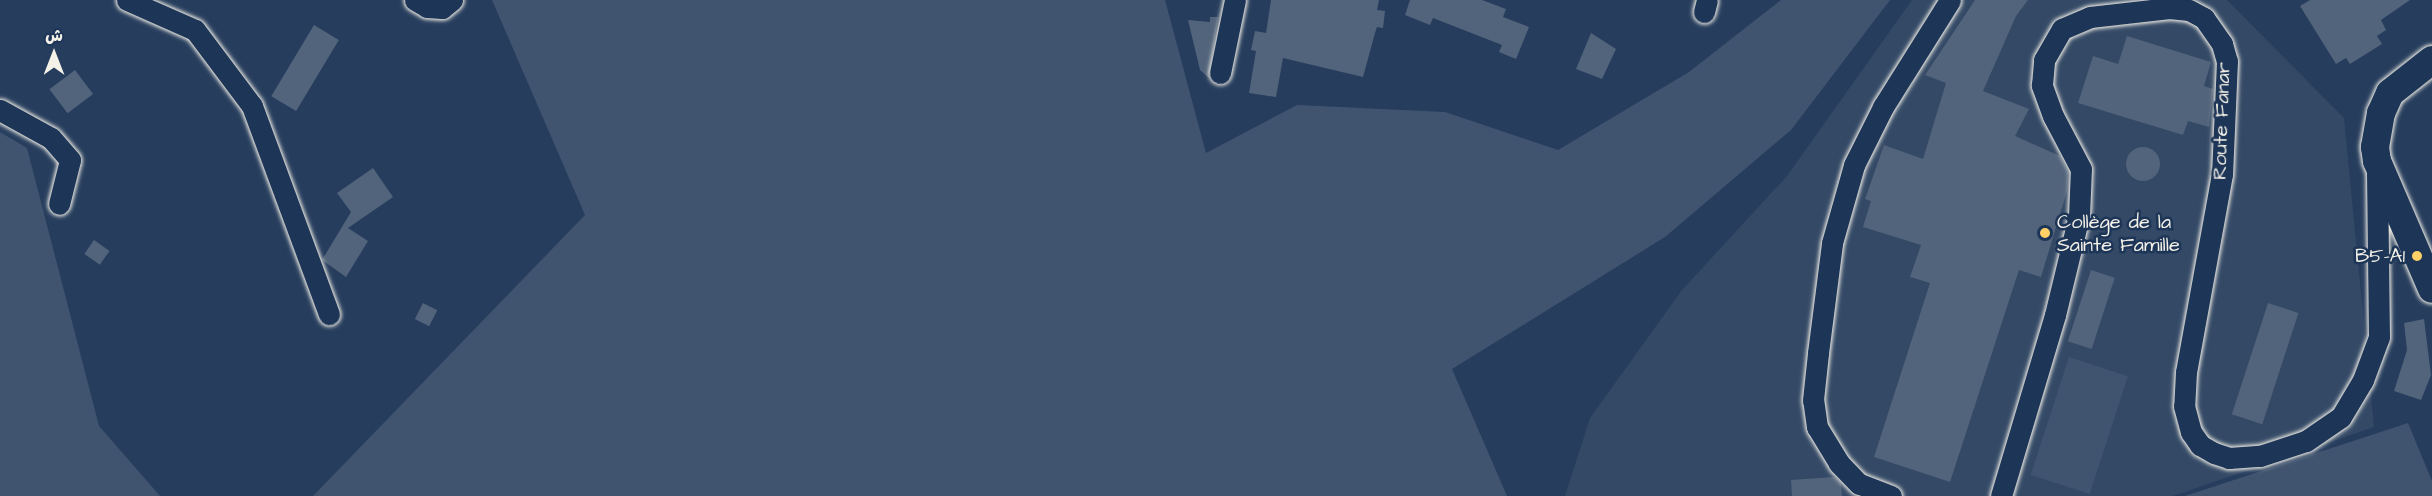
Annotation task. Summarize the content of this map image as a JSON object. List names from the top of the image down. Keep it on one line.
{"streets":{"street":["Route Fanar"]},"places":["Collège de la Sainte Famille","B5-A1"],"north":"top"}
